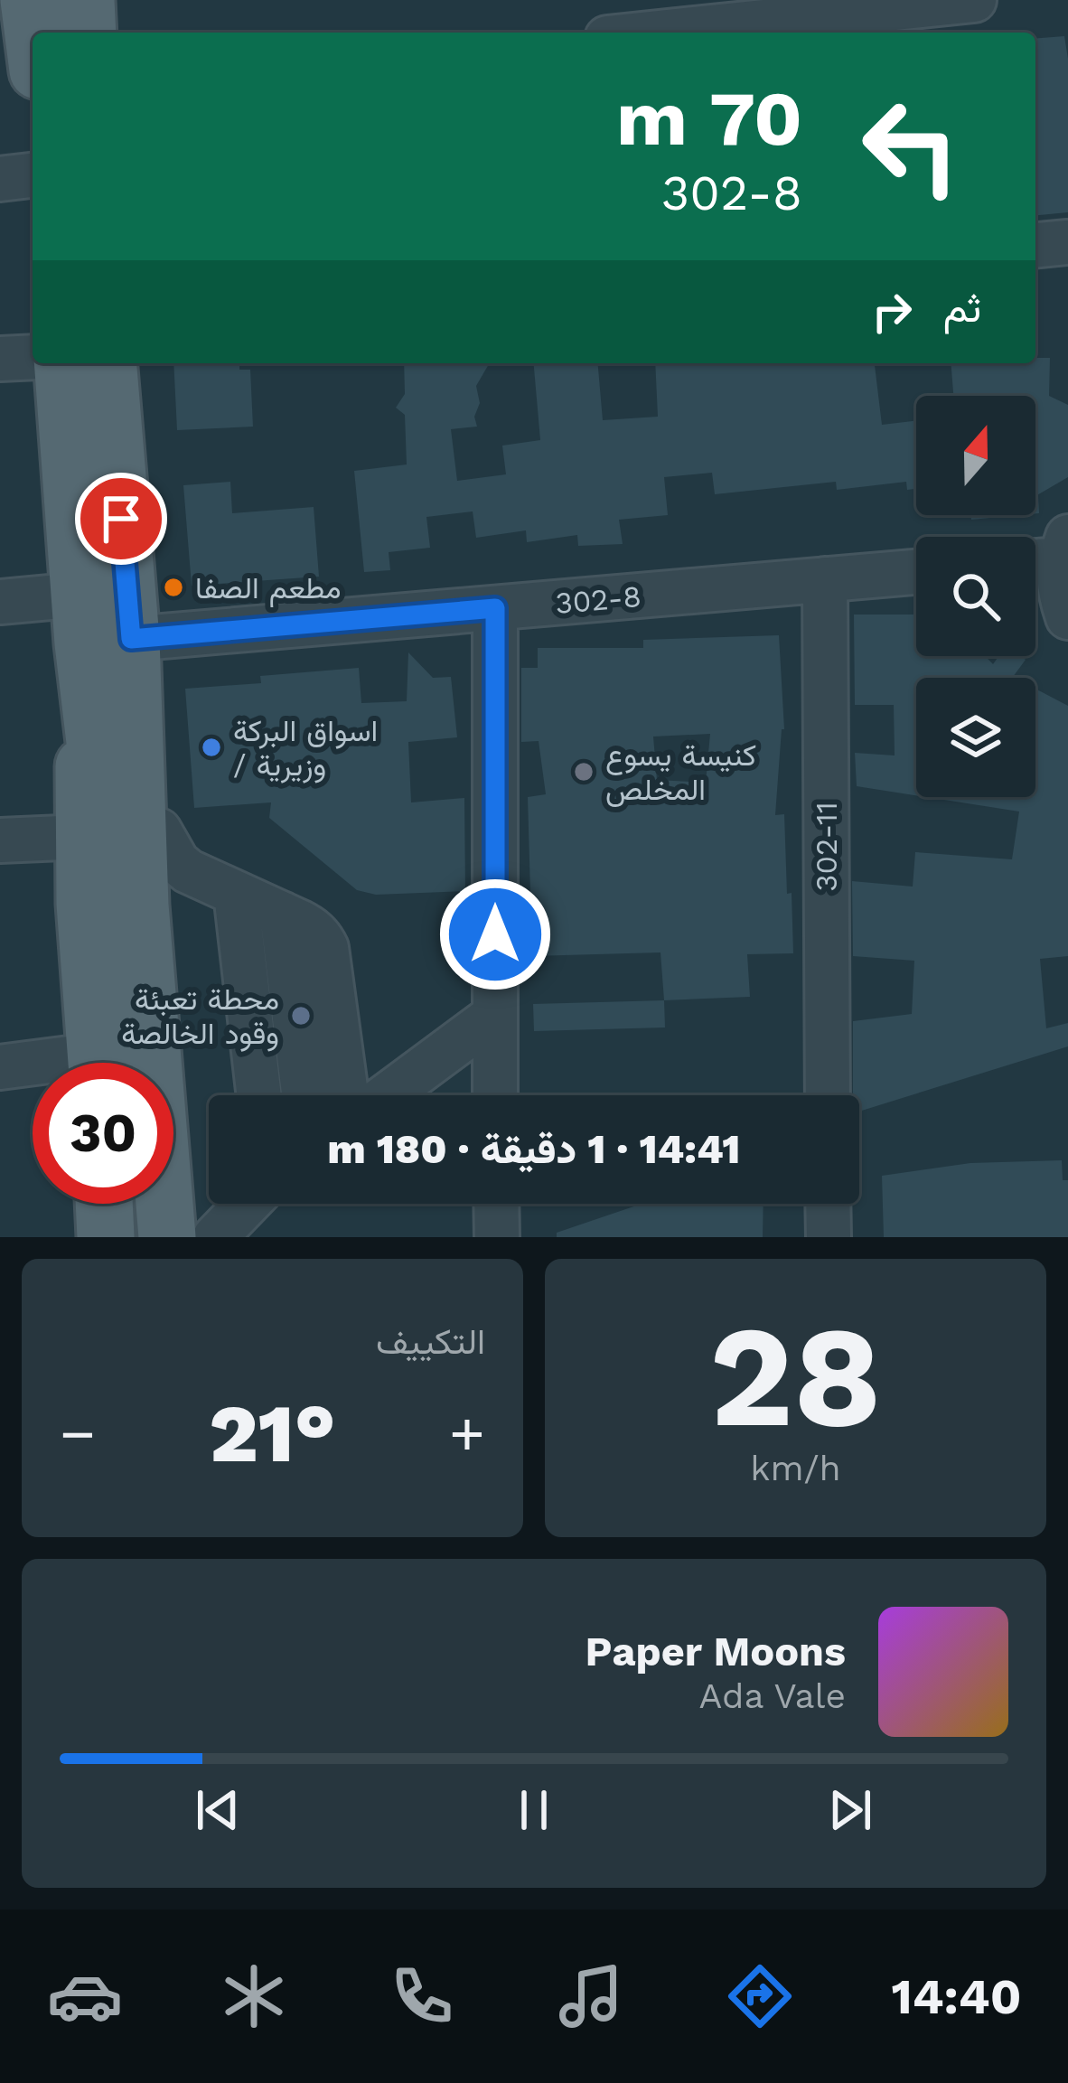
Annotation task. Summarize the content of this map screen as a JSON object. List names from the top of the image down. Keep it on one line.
{"streets":{"street":["302-8","302-11"]},"crossings":[["302-8","302-11"]],"places":["مطعم الصفا","اسواق البركة / وزيرية","كنيسة يسوع المخلص","محطة تعبئة وقود الخالصة"],"north":"top","page":{"turn":["70 m","302-8"],"then":"ثم","limit":"30","trip":"14:41 · 1 دقيقة · 180 m","tile":[["28","km/h"],"التكييف"],"heat":["−","21°","+"],"song":["Paper Moons","Ada Vale"],"tabs":"14:40"}}
